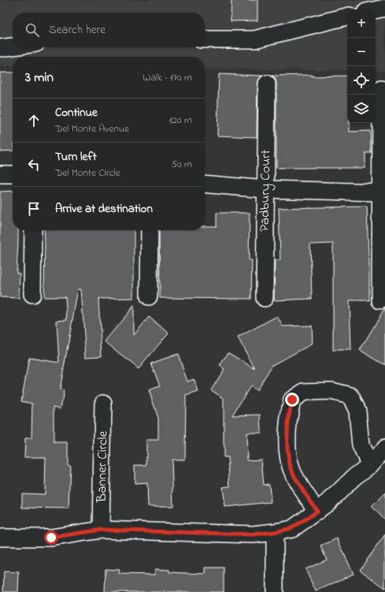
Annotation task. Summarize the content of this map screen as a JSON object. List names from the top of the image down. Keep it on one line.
{"streets":{"street":["Padbury Court","Banner Circle"]},"page":{"map_buttons":["+","−"],"search":"Search here","heading":["3 min","Walk · 170 m"],"list":[["Continue","Del Monte Avenue","120 m"],["Turn left","Del Monte Circle","50 m"],"Arrive at destination"]}}
